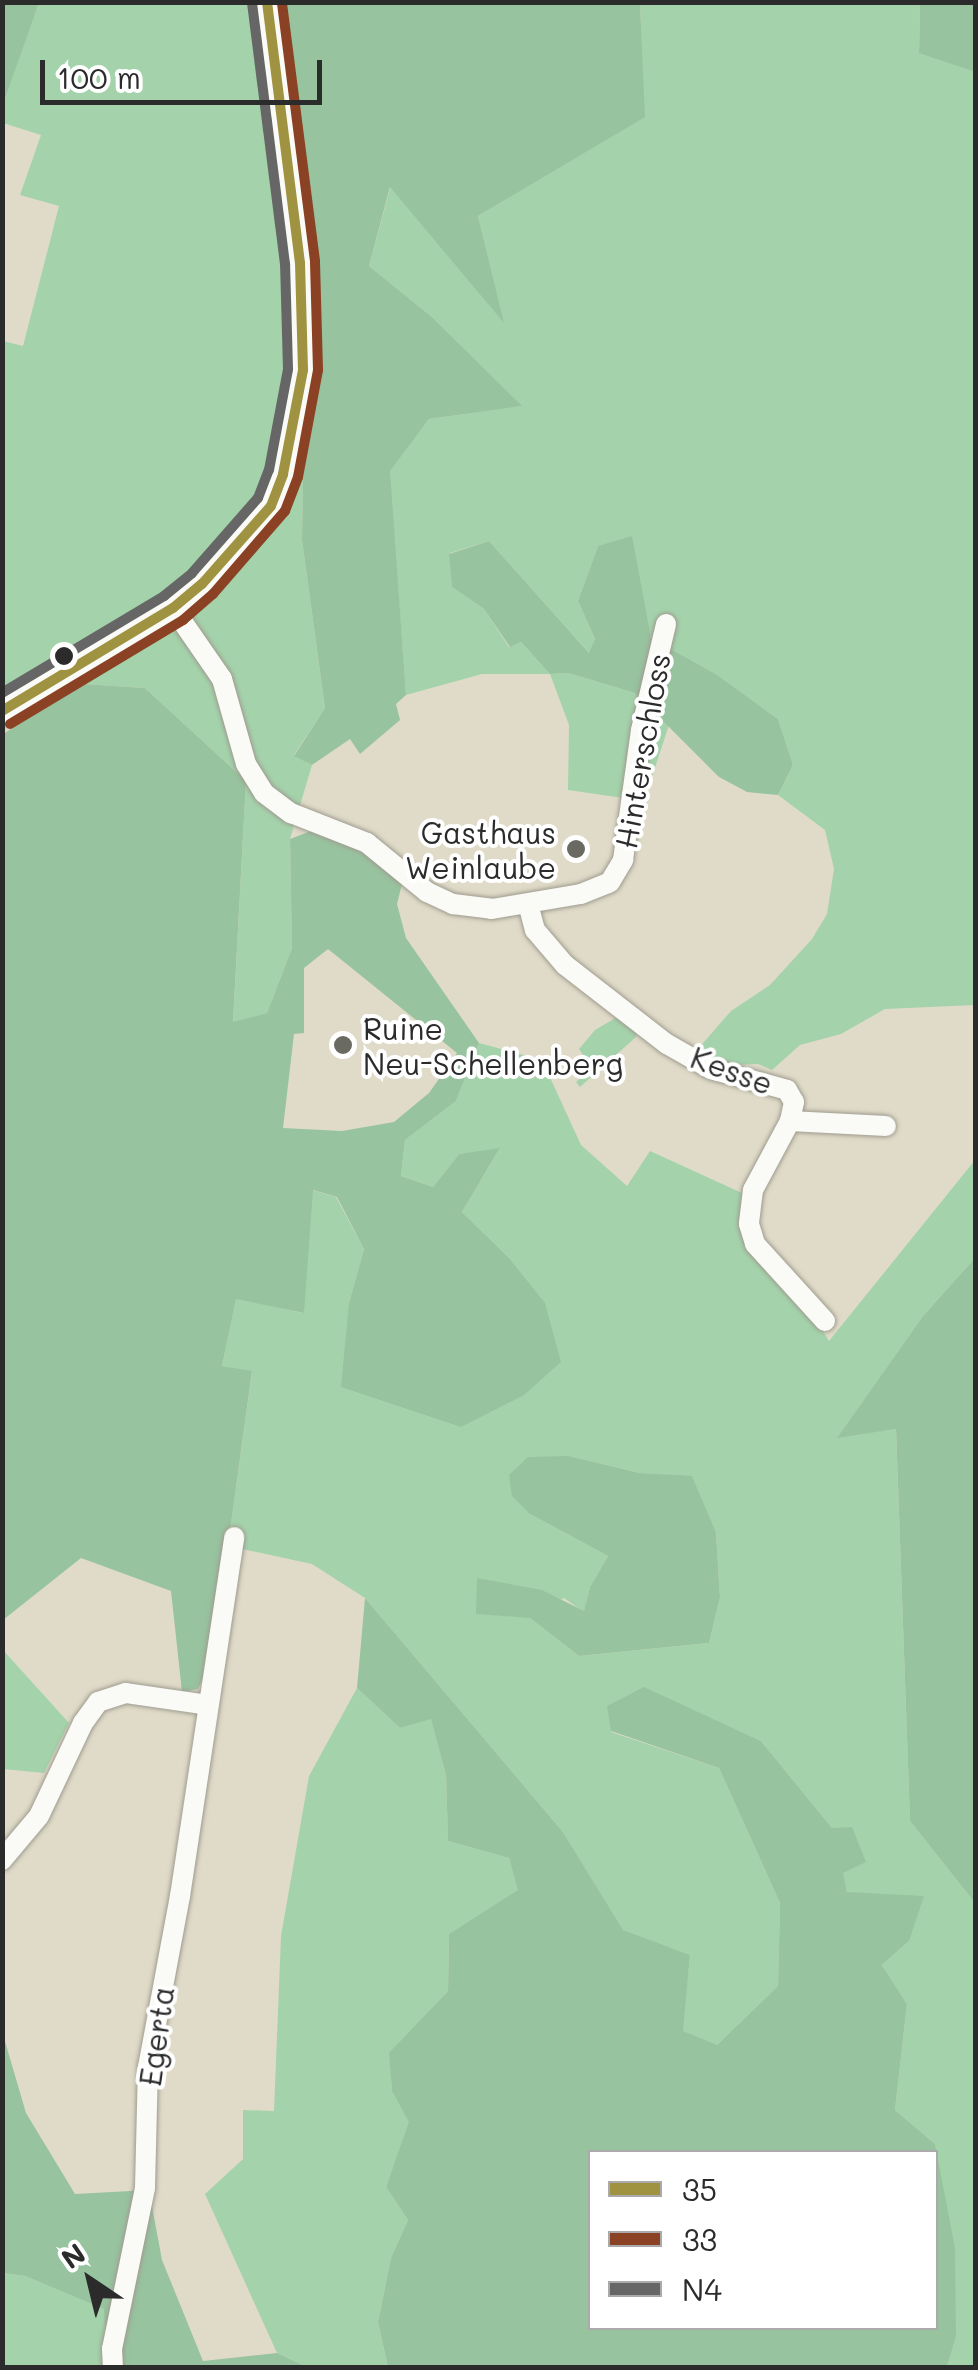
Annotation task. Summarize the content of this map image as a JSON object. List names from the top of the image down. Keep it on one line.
{"streets":{"street":["Hinterschloss","Kesse","Egerta"]},"crossings":[["Hinterschloss","Kesse"]],"places":["Gasthaus Weinlaube","Ruine Neu-Schellenberg"],"lines":["transit line 35","transit line 33","transit line N4"],"legend":["35","33","N4"],"scale_bar":"100 m","north":"top left"}
